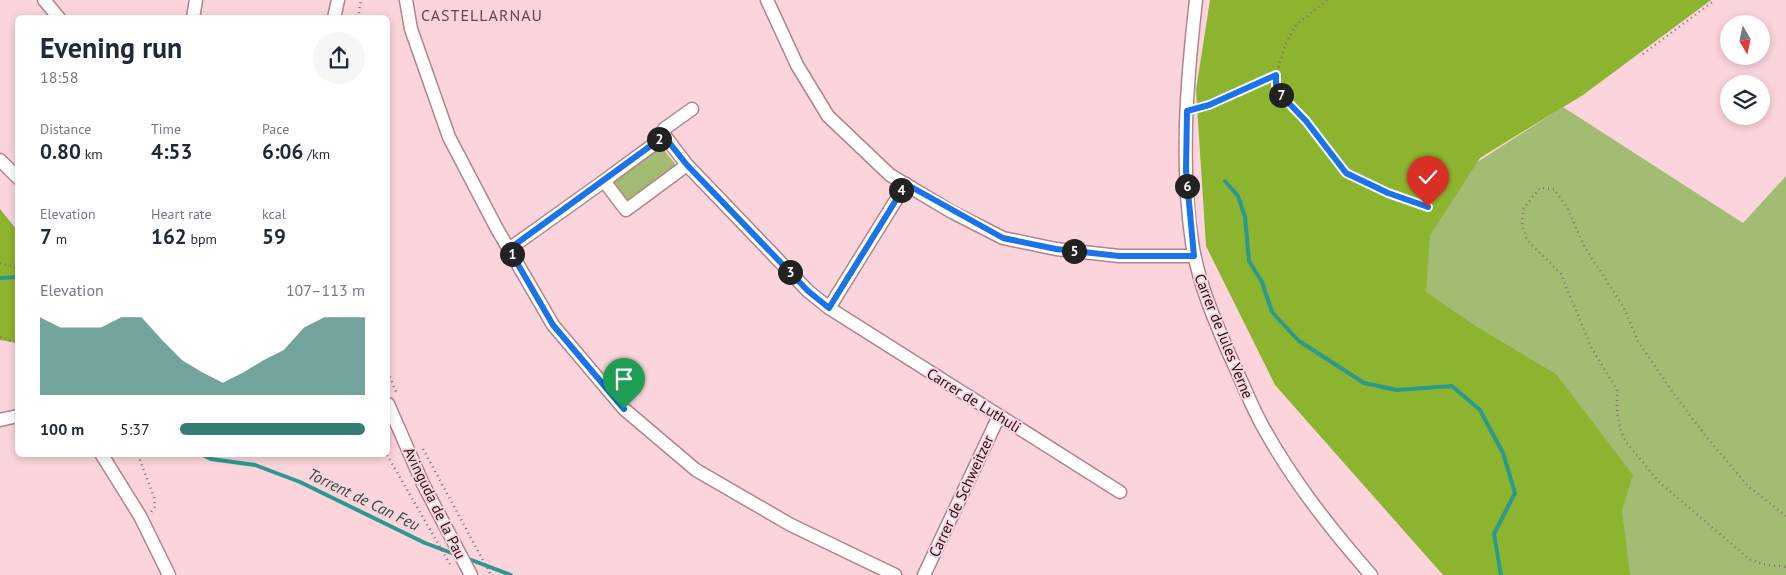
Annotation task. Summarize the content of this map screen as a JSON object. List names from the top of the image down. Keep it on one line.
{"streets":{"street":["Carrer de Jules Verne","Carrer de Luthuli","Carrer de Schweitzer","Avinguda de la Pau"]},"crossings":[["Carrer de Luthuli","Carrer de Schweitzer"]],"districts":["CASTELLARNAU"],"water":["Torrent de Can Feu"],"north":"bottom","page":{"heading":["Evening run","18:58"],"pins":["7","2","6","4","5","1","3"],"stats":[["Distance","0.80 km"],["Time","4:53"],["Pace","6:06 /km"],["Elevation","7 m"],["Heart rate","162 bpm"],["kcal","59"]],"chart":["Elevation","107–113 m"],"list":[{"name":"100 m","note":"5:37"}]}}
